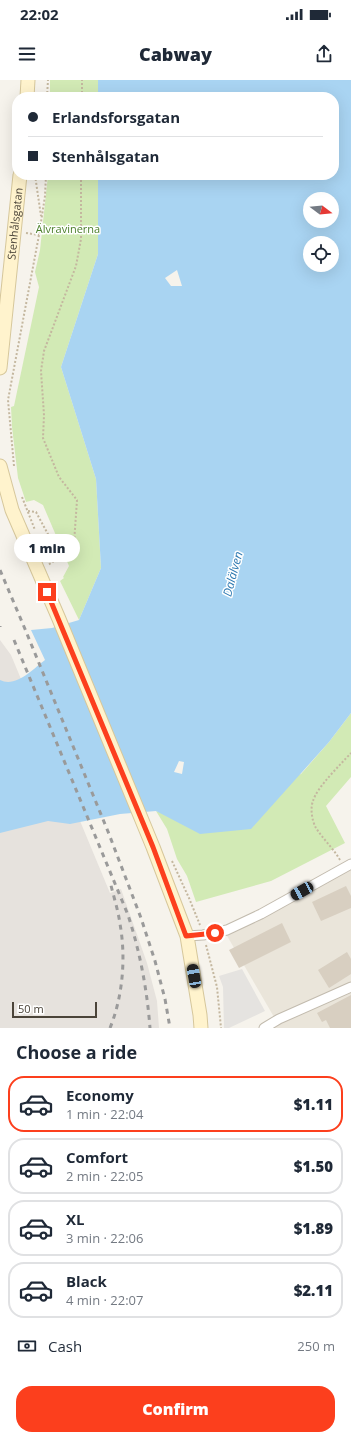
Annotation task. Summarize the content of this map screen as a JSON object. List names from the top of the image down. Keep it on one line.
{"streets":{"street":["Stenhålsgatan"]},"water":["Dalälven"],"parks":["Älvravinerna"],"scale_bar":"50 m","north":"right","page":{"status":"22:02","header":"Cabway","banner":["Erlandsforsgatan","Stenhålsgatan"],"bubble":"1 min","scale":"50 m","heading":"Choose a ride","list":[{"name":"Economy","note":"1 min · 22:04","value":"$1.11"},{"name":"Comfort","note":"2 min · 22:05","value":"$1.50"},{"name":"XL","note":"3 min · 22:06","value":"$1.89"},{"name":"Black","note":"4 min · 22:07","value":"$2.11"}],"pay":["Cash","250 m"],"buttons":"Confirm"}}
